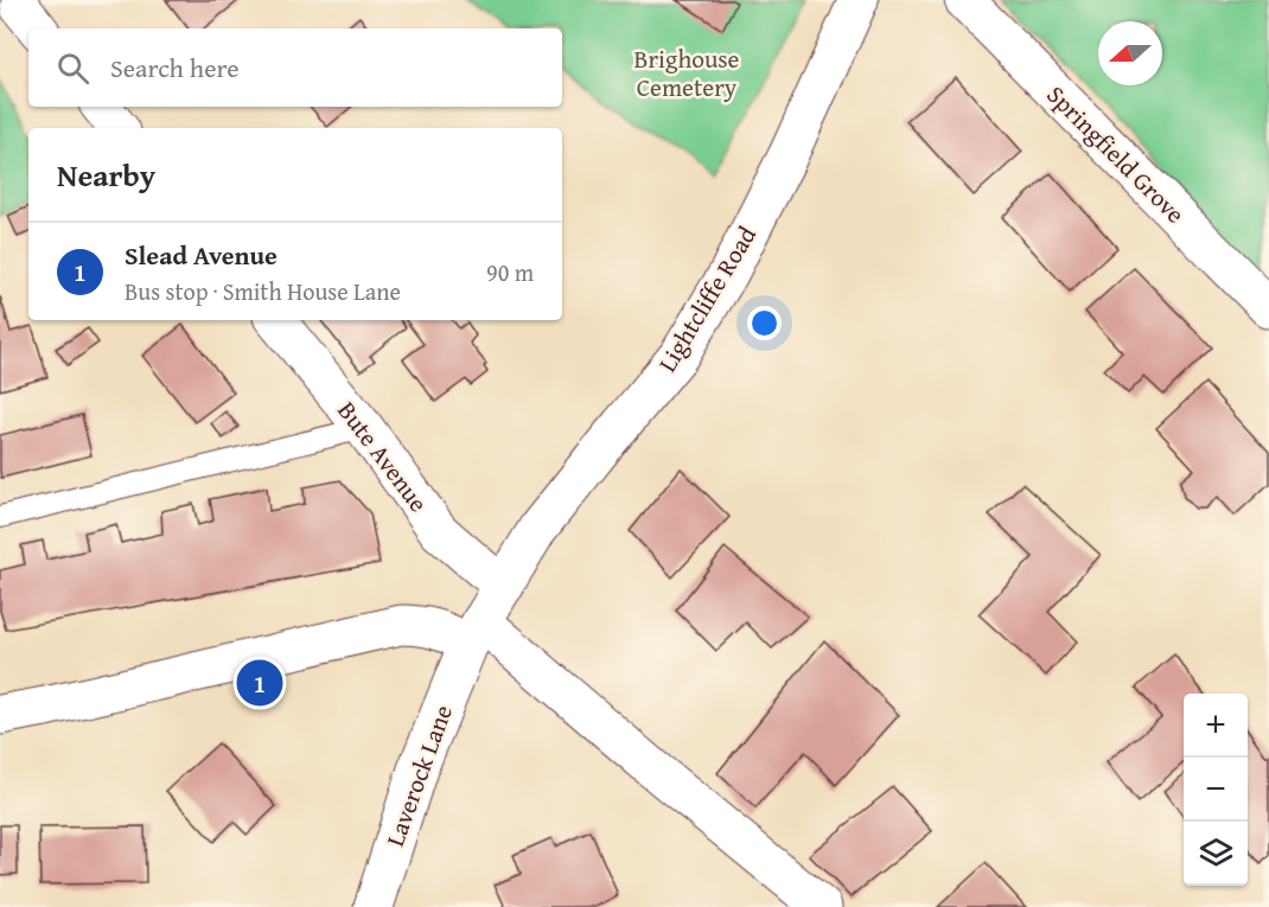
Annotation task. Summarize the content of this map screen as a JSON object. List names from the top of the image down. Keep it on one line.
{"streets":{"street":["Springfield Grove","Lightcliffe Road","Bute Avenue","Laverock Lane"]},"crossings":[["Lightcliffe Road","Bute Avenue"],["Lightcliffe Road","Laverock Lane"]],"parks":["Brighouse Cemetery"],"north":"left","page":{"search":"Search here","heading":"Nearby","list":[{"mark":"1","name":"Slead Avenue","note":"Bus stop · Smith House Lane","value":"90 m"}],"pins":"1","map_buttons":["+","−"]}}
